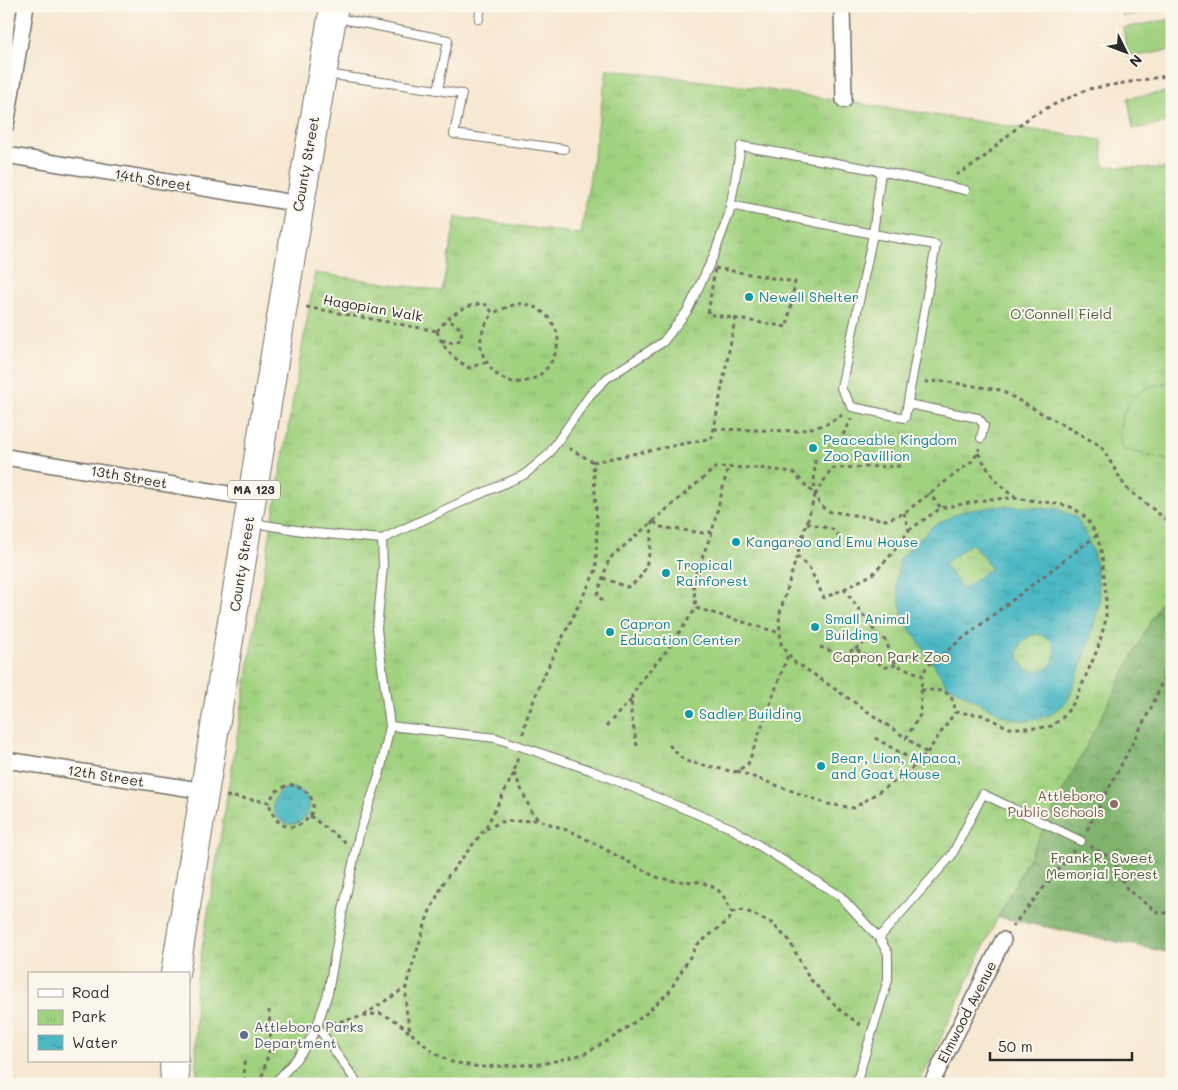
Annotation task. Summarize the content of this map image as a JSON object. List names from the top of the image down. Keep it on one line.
{"streets":{"highway":["County Street","MA 123"],"street":["14th Street","13th Street","12th Street","Elmwood Avenue"],"path":["Hagopian Walk"]},"crossings":[["County Street","14th Street"],["County Street","13th Street"],["County Street","12th Street"]],"parks":["O'Connell Field","Capron Park Zoo","Frank R. Sweet Memorial Forest"],"places":["Newell Shelter","Peaceable Kingdom Zoo Pavillion","Kangaroo and Emu House","Tropical Rainforest","Small Animal Building","Capron Education Center","Sadler Building","Bear, Lion, Alpaca, and Goat House","Attleboro Public Schools","Attleboro Parks Department"],"legend":["Road","Park","Water"],"scale_bar":"50 m","north":"bottom right"}
